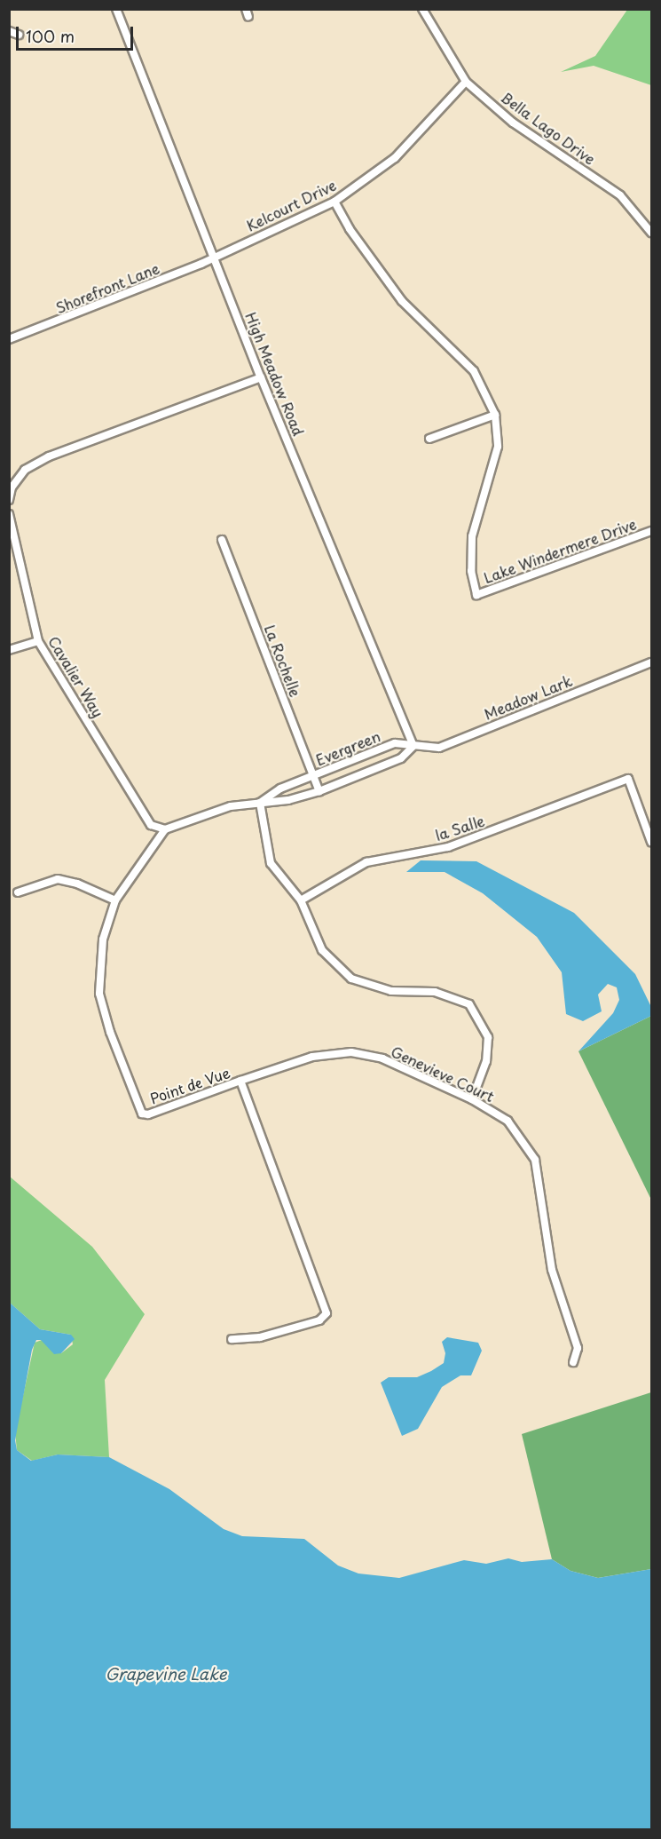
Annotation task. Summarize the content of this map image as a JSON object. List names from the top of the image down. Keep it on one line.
{"streets":{"street":["Bella Lago Drive","Kelcourt Drive","Shorefront Lane","High Meadow Road","Lake Windermere Drive","La Rochelle","Cavalier Way","Meadow Lark","Evergreen","la Salle","Genevieve Court","Point de Vue"]},"crossings":[["Bella Lago Drive","Kelcourt Drive"],["Kelcourt Drive","Shorefront Lane"],["Kelcourt Drive","High Meadow Road"],["Shorefront Lane","High Meadow Road"],["High Meadow Road","Meadow Lark"],["High Meadow Road","Evergreen"],["La Rochelle","Evergreen"],["Cavalier Way","Evergreen"],["Cavalier Way","Point de Vue"],["Meadow Lark","Evergreen"],["Evergreen","Point de Vue"],["Genevieve Court","Point de Vue"]],"water":["Grapevine Lake"],"scale_bar":"100 m"}
